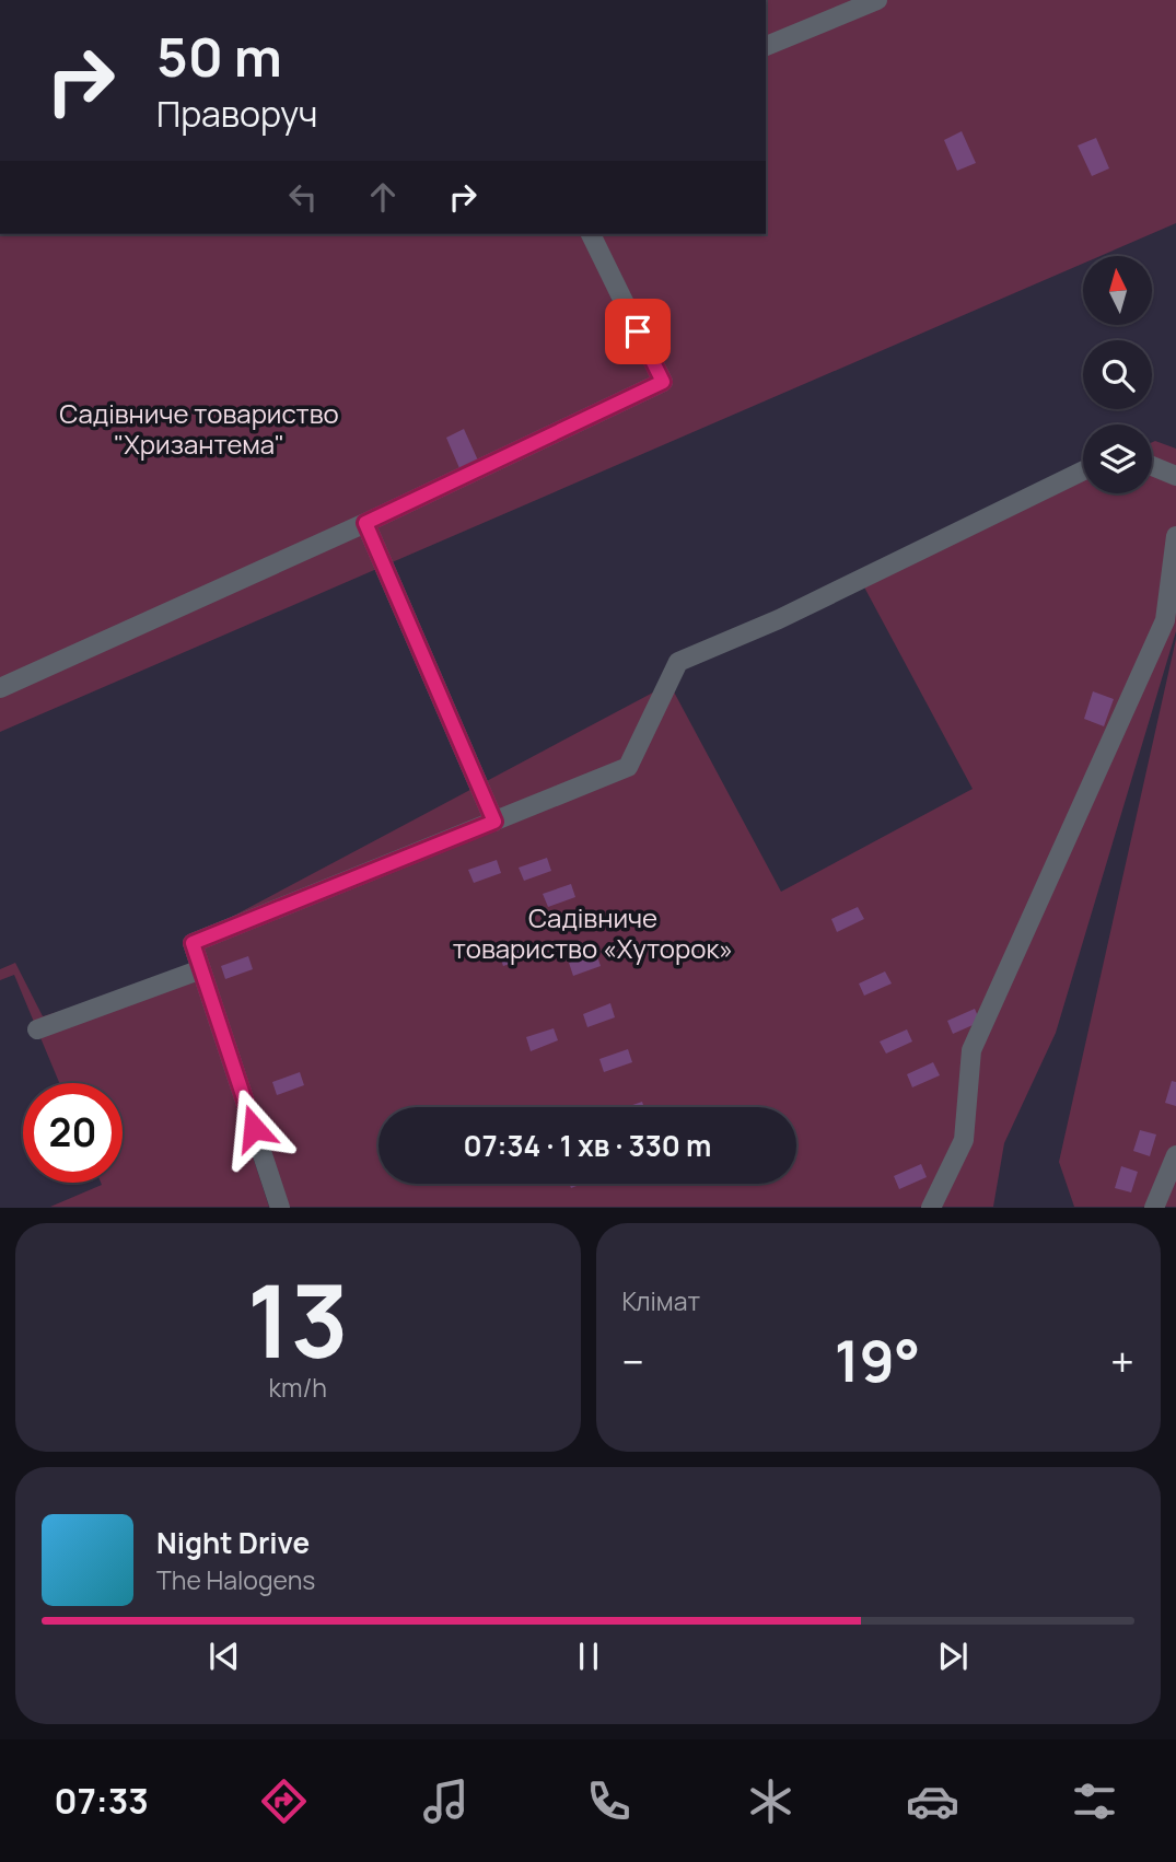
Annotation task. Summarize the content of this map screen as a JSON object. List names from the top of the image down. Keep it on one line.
{"parks":["Садівниче товариство \"Хризантема\"","Садівниче товариство «Хуторок»"],"north":"top","page":{"turn":["50 m","Праворуч"],"limit":"20","trip":"07:34 · 1 хв · 330 m","tile":[["13","km/h"],"Клімат"],"heat":["−","19°","+"],"song":["Night Drive","The Halogens"],"tabs":"07:33"}}
